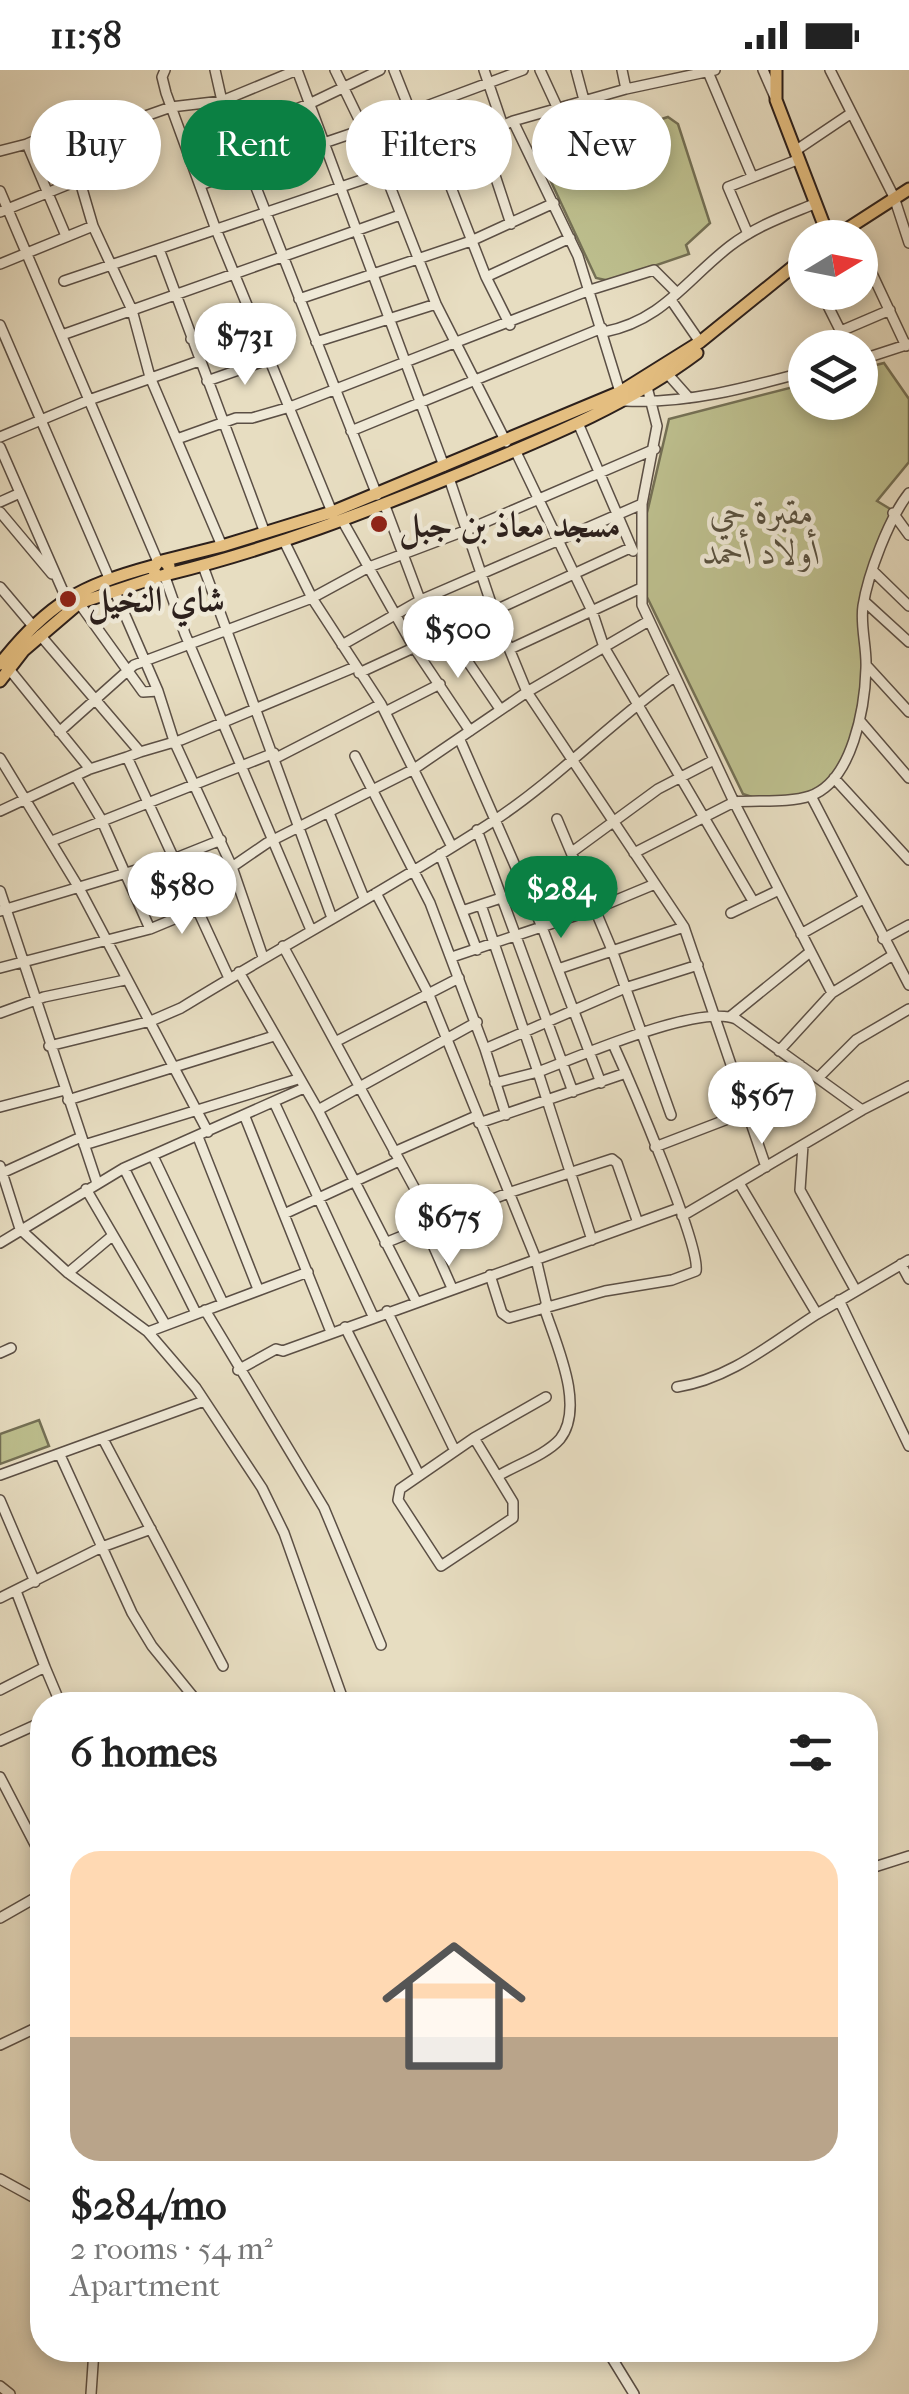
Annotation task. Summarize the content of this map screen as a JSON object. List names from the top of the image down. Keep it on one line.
{"parks":["مقبرة حي أولاد أحمد"],"places":["مسجد معاذ بن جبل","شاي النخيل"],"north":"right","page":{"status":"11:58","chip":["Buy","Rent","Filters","New"],"price":["$731","$500","$580","$284","$567","$675"],"heading":"6 homes","list":[{"name":"$284/mo","note":"2 rooms · 54 m² · Apartment"}]}}
